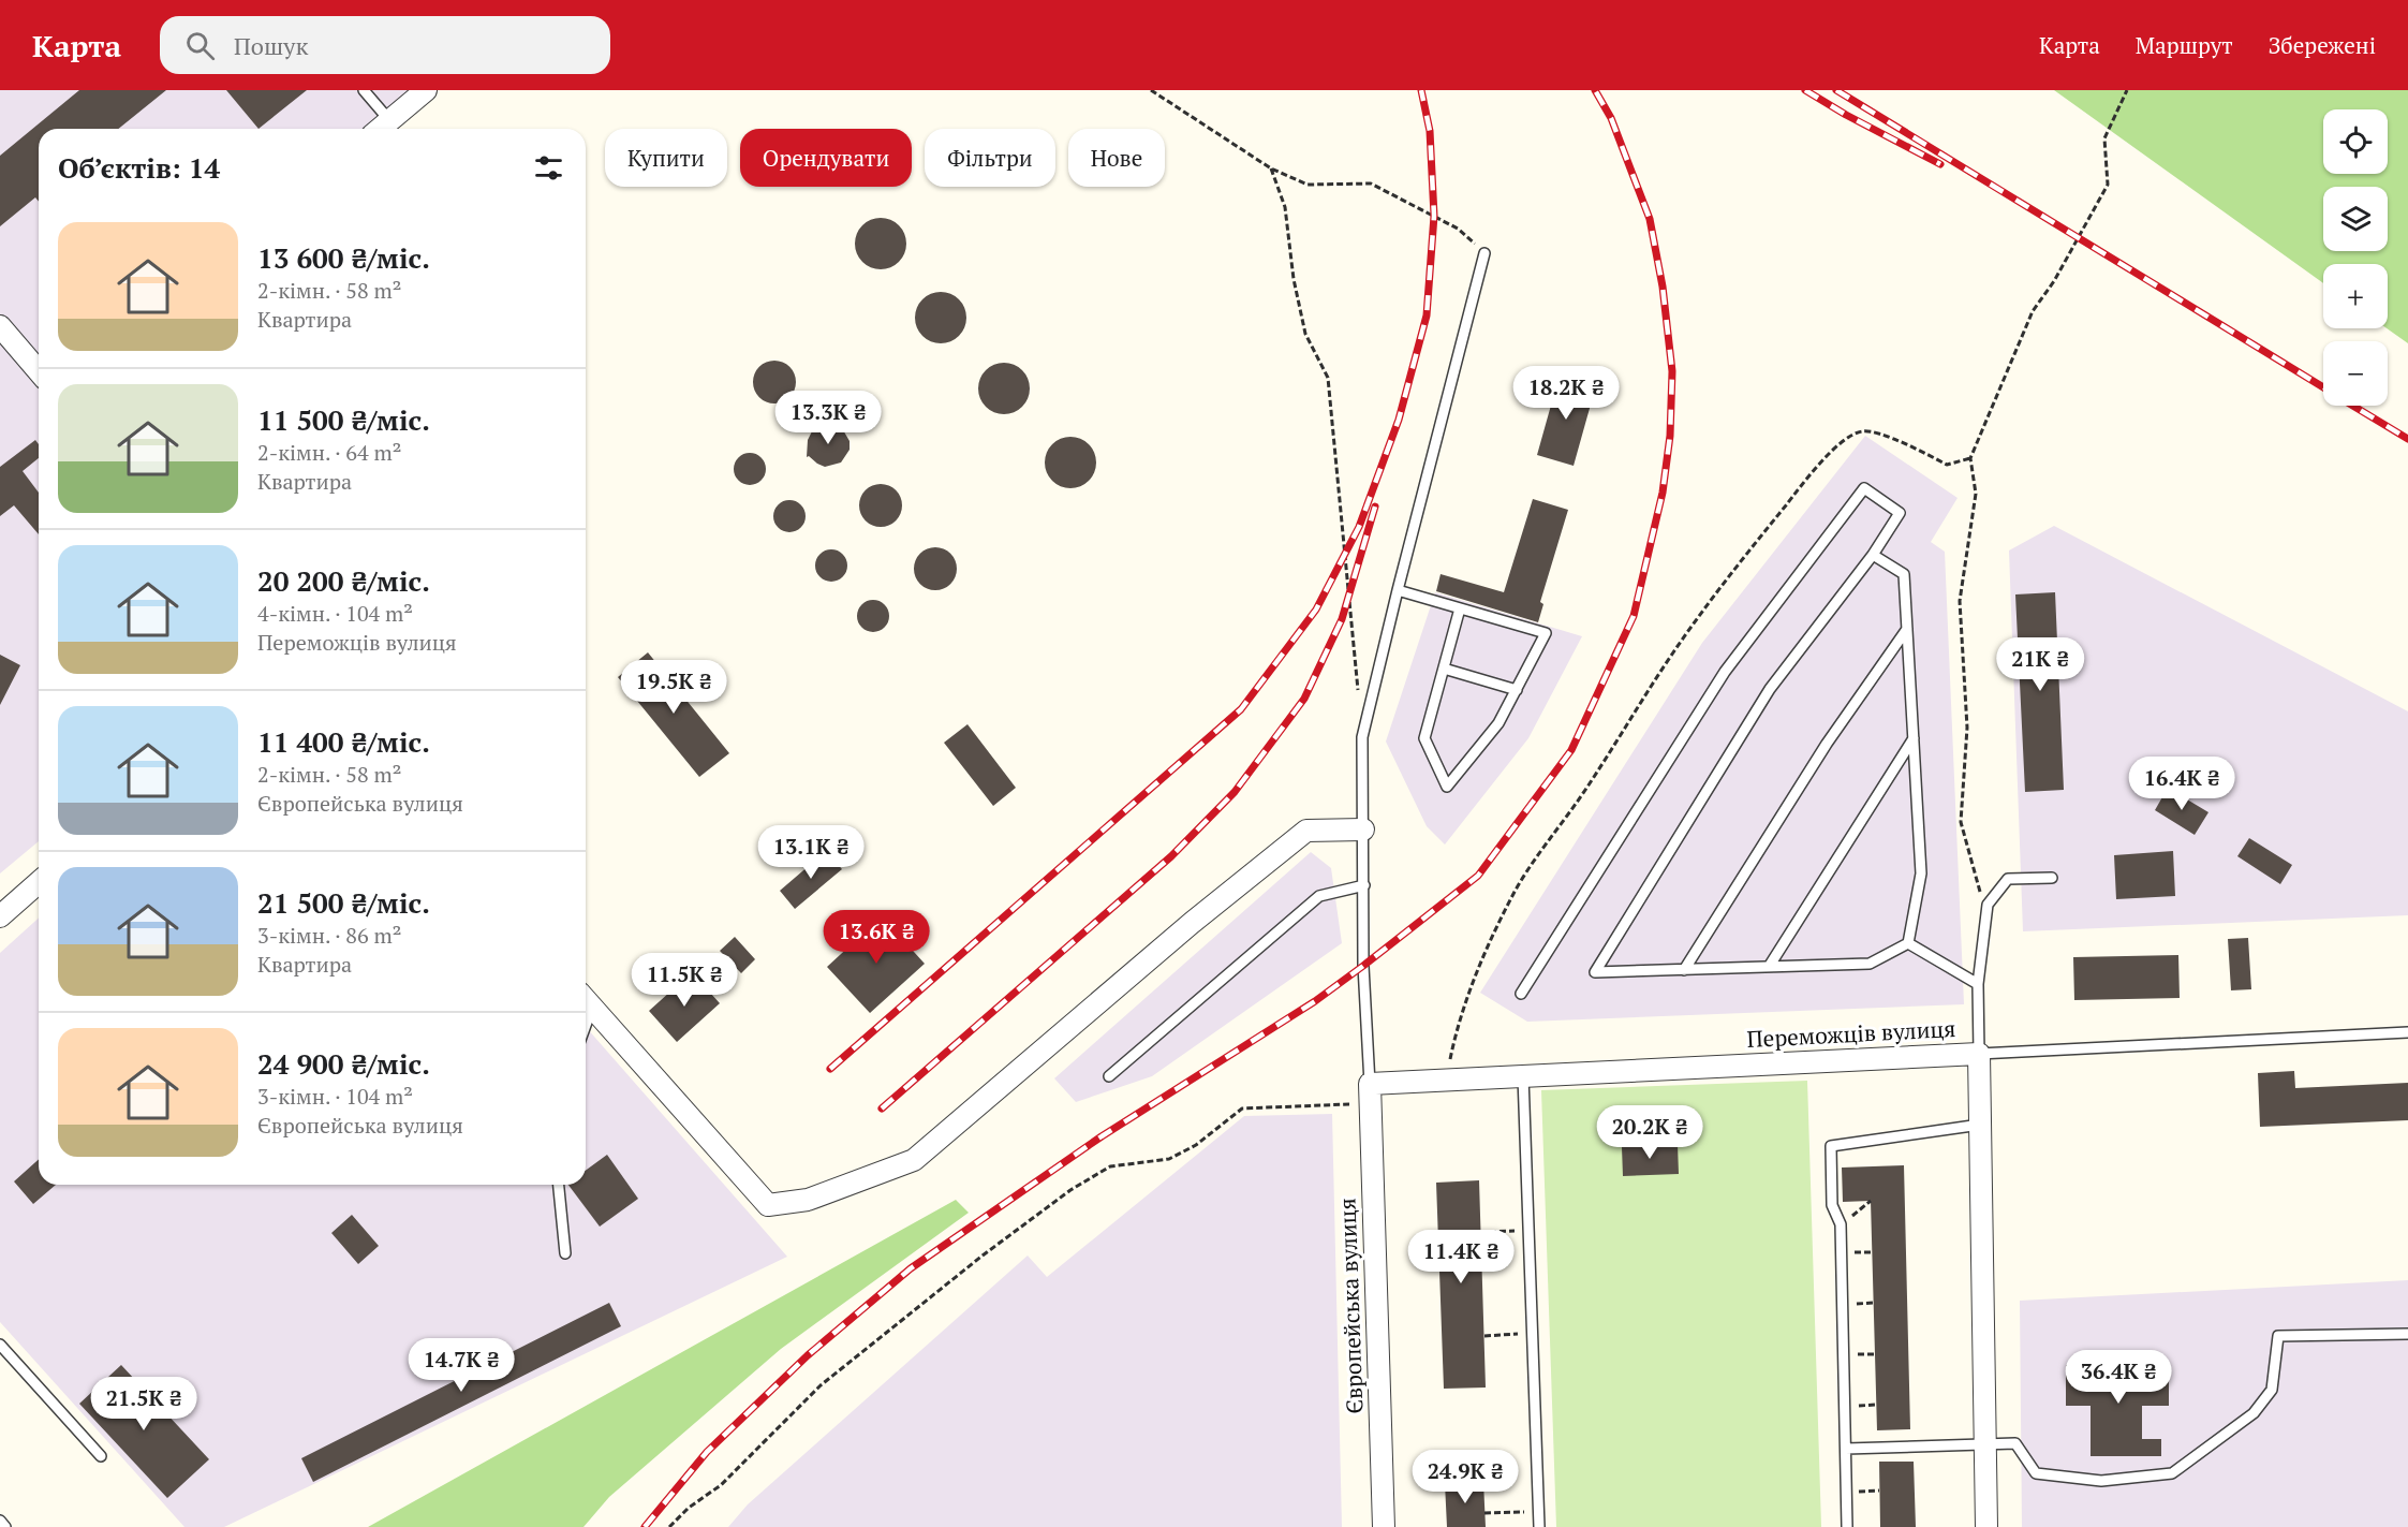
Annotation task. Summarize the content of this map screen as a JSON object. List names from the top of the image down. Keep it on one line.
{"streets":{"street":["Переможців вулиця","Європейська вулиця"]},"crossings":[["Переможців вулиця","Європейська вулиця"]],"page":{"header":"Карта","search":"Пошук","nav":["Карта","Маршрут","Збережені"],"map_buttons":["+","−"],"chip":["Купити","Орендувати","Фільтри","Нове"],"heading":"Об’єктів: 14","list":[{"name":"13 600 ₴/міс.","note":"2-кімн. · 58 m² · Квартира"},{"name":"11 500 ₴/міс.","note":"2-кімн. · 64 m² · Квартира"},{"name":"20 200 ₴/міс.","note":"4-кімн. · 104 m² · Переможців вулиця"},{"name":"11 400 ₴/міс.","note":"2-кімн. · 58 m² · Європейська вулиця"},{"name":"21 500 ₴/міс.","note":"3-кімн. · 86 m² · Квартира"},{"name":"24 900 ₴/міс.","note":"3-кімн. · 104 m² · Європейська вулиця"}],"price":["18.2K ₴","13.3K ₴","21K ₴","19.5K ₴","16.4K ₴","13.1K ₴","13.6K ₴","11.5K ₴","20.2K ₴","11.4K ₴","14.7K ₴","36.4K ₴","21.5K ₴","24.9K ₴"]}}
